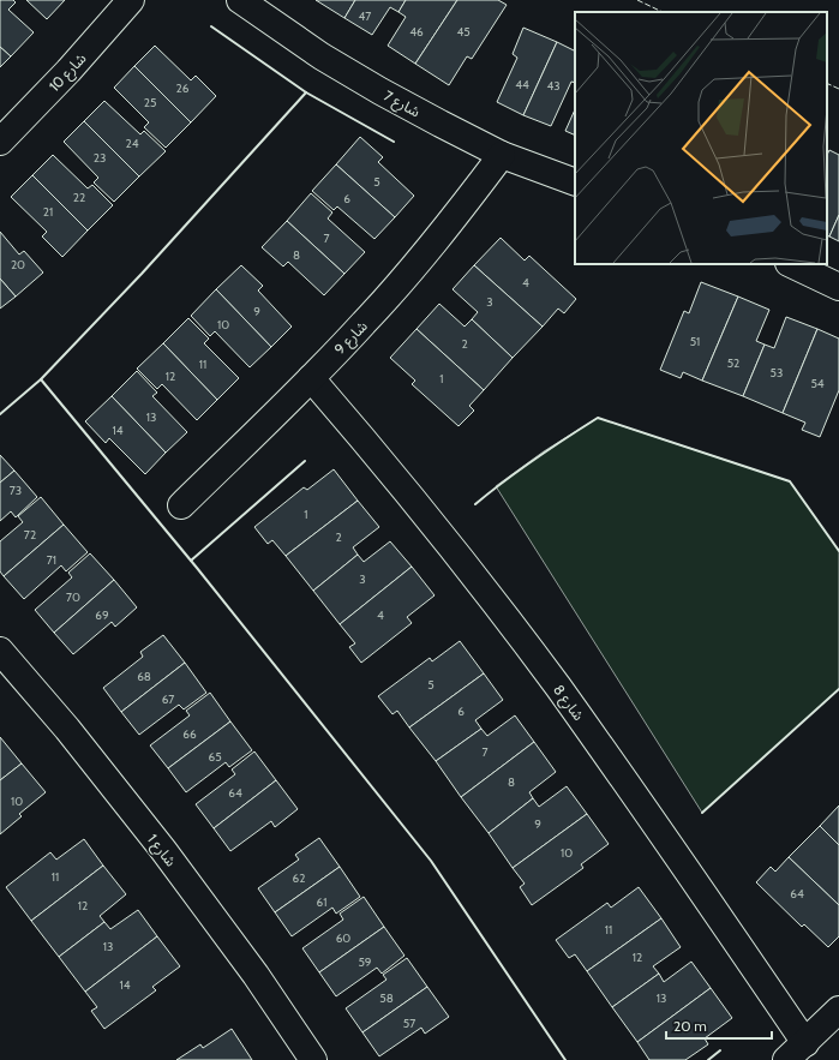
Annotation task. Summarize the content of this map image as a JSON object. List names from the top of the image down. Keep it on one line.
{"streets":{"street":["شارع 10","شارع 7","شارع 9","شارع 8","شارع 1"]},"crossings":[["شارع 7","شارع 9"],["شارع 9","شارع 8"]],"house_numbers":["47","46","45","44","43","26","25","24","23","5","22","6","21","7","8","20","4","3","9","10","51","2","52","11","53","12","1","54","13","14","73","1","72","2","71","3","70","69","4","68","5","67","6","66","7","65","8","64","10","9","10","11","62","64","61","12","11","60","13","12","59","14","58","13","57"],"scale_bar":"20 m"}
